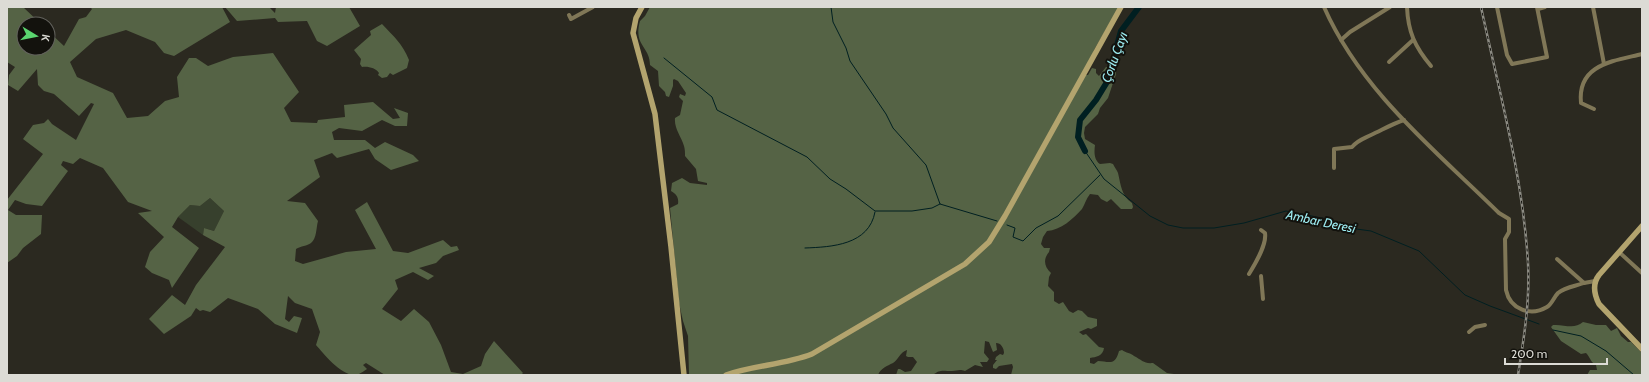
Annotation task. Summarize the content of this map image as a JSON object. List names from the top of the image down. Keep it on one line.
{"water":["Çorlu Çayı","Ambar Deresi"],"scale_bar":"200 m","north":"right"}
